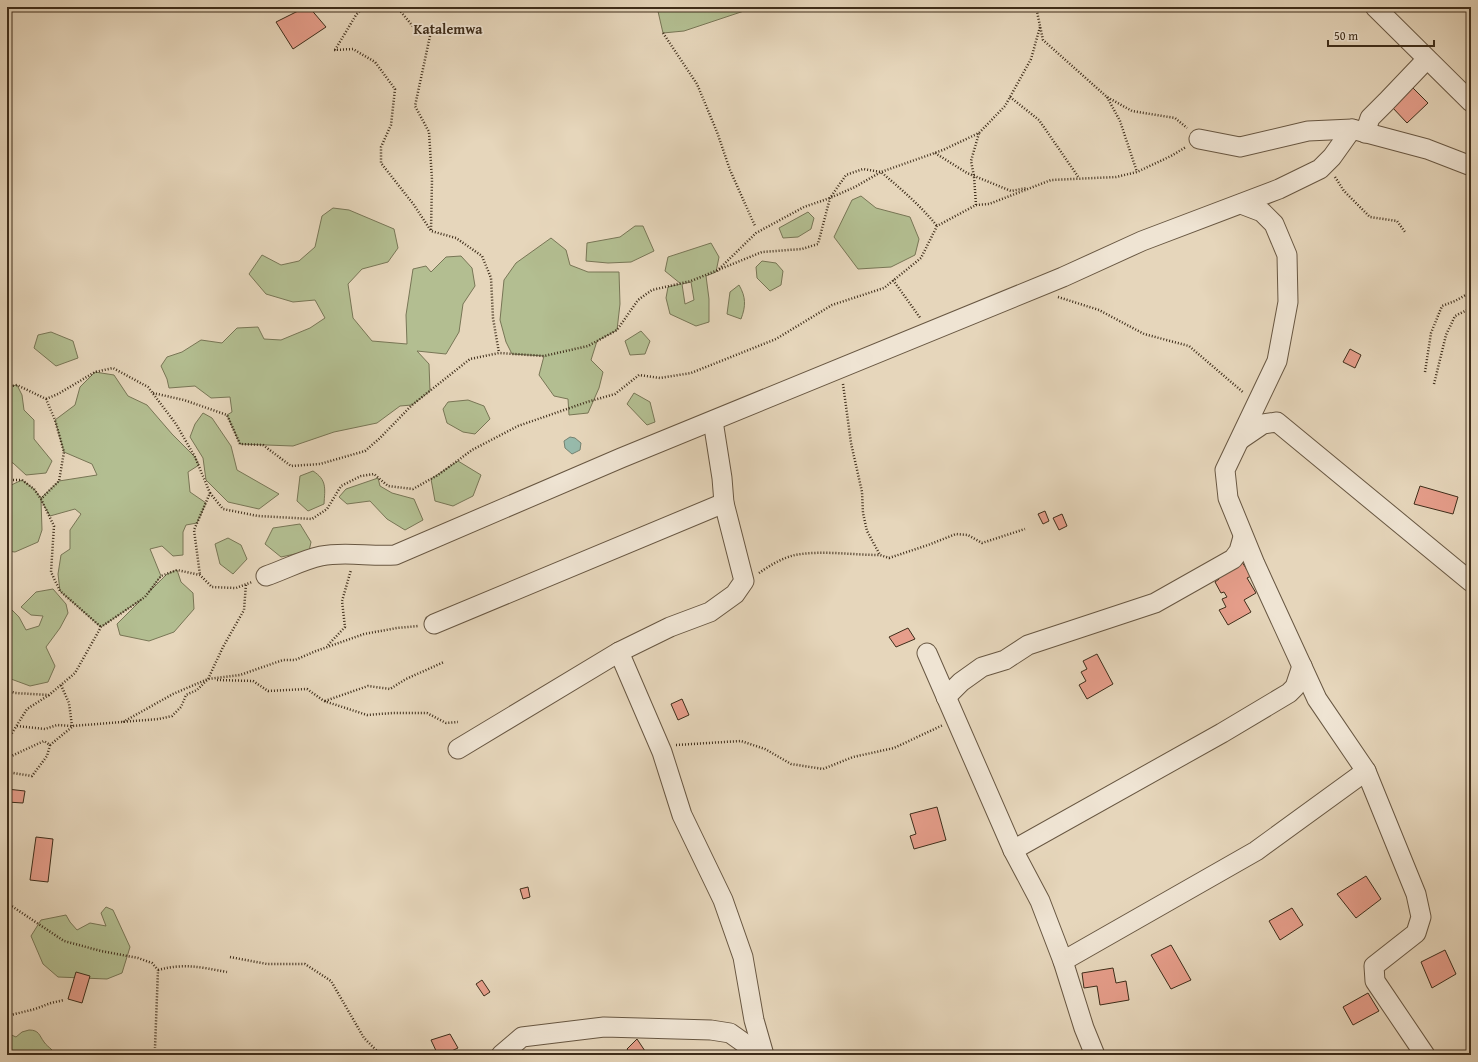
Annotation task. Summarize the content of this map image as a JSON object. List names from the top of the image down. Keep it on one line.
{"districts":["Katalemwa"],"scale_bar":"50 m"}
